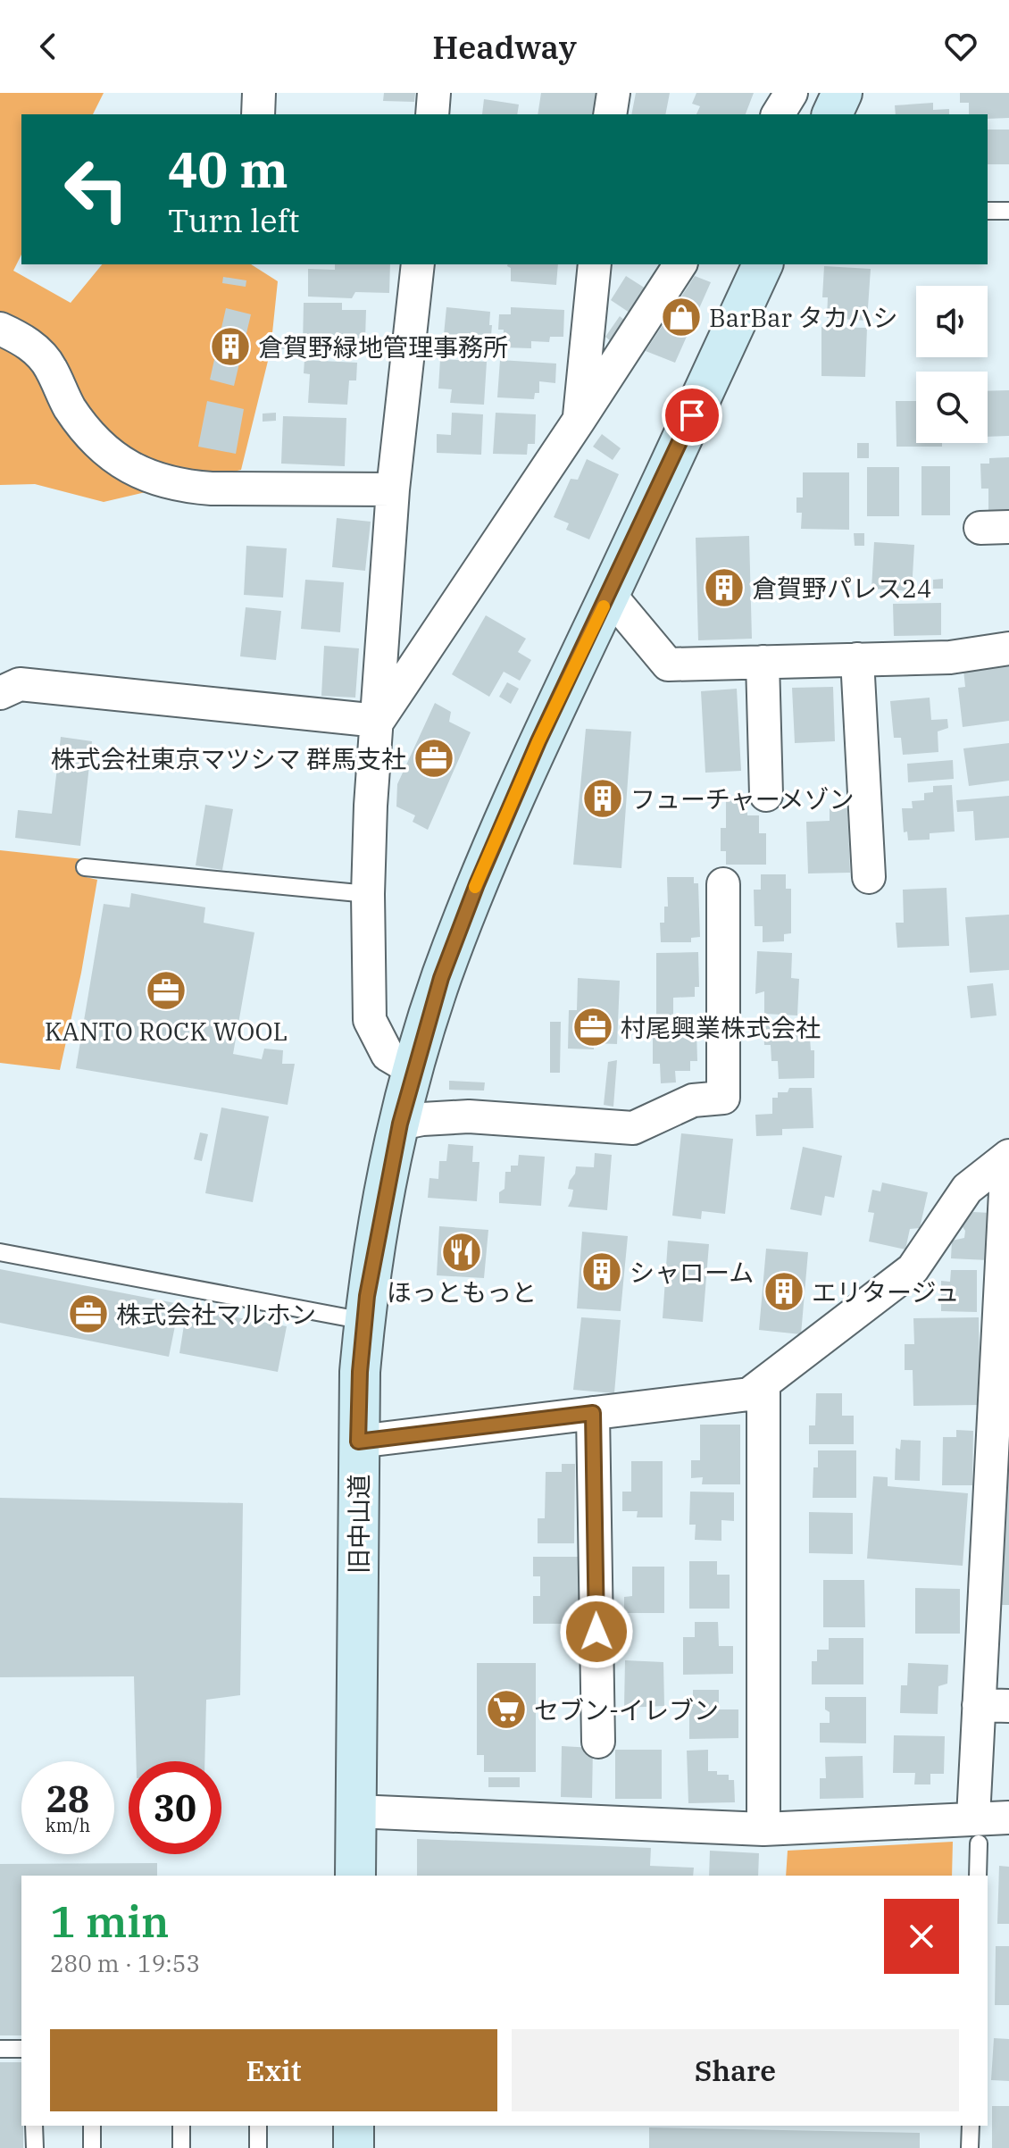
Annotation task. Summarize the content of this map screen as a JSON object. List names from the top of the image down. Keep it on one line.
{"streets":{"main road":["旧中山道"]},"places":{"shop":["BarBar タカハシ"],"building":["倉賀野緑地管理事務所","倉賀野パレス24","フューチャーメゾン","シャローム","エリタージュ"],"office":["株式会社東京マツシマ 群馬支社","KANTO ROCK WOOL","村尾興業株式会社","株式会社マルホン"],"restaurant":["ほっともっと"],"supermarket":["セブン-イレブン"]},"page":{"header":"Headway","turn":["40 m","Turn left"],"speed":"28 km/h","limit":"30","heading":["1 min","280 m · 19:53"],"buttons":["Exit","Share"]}}
